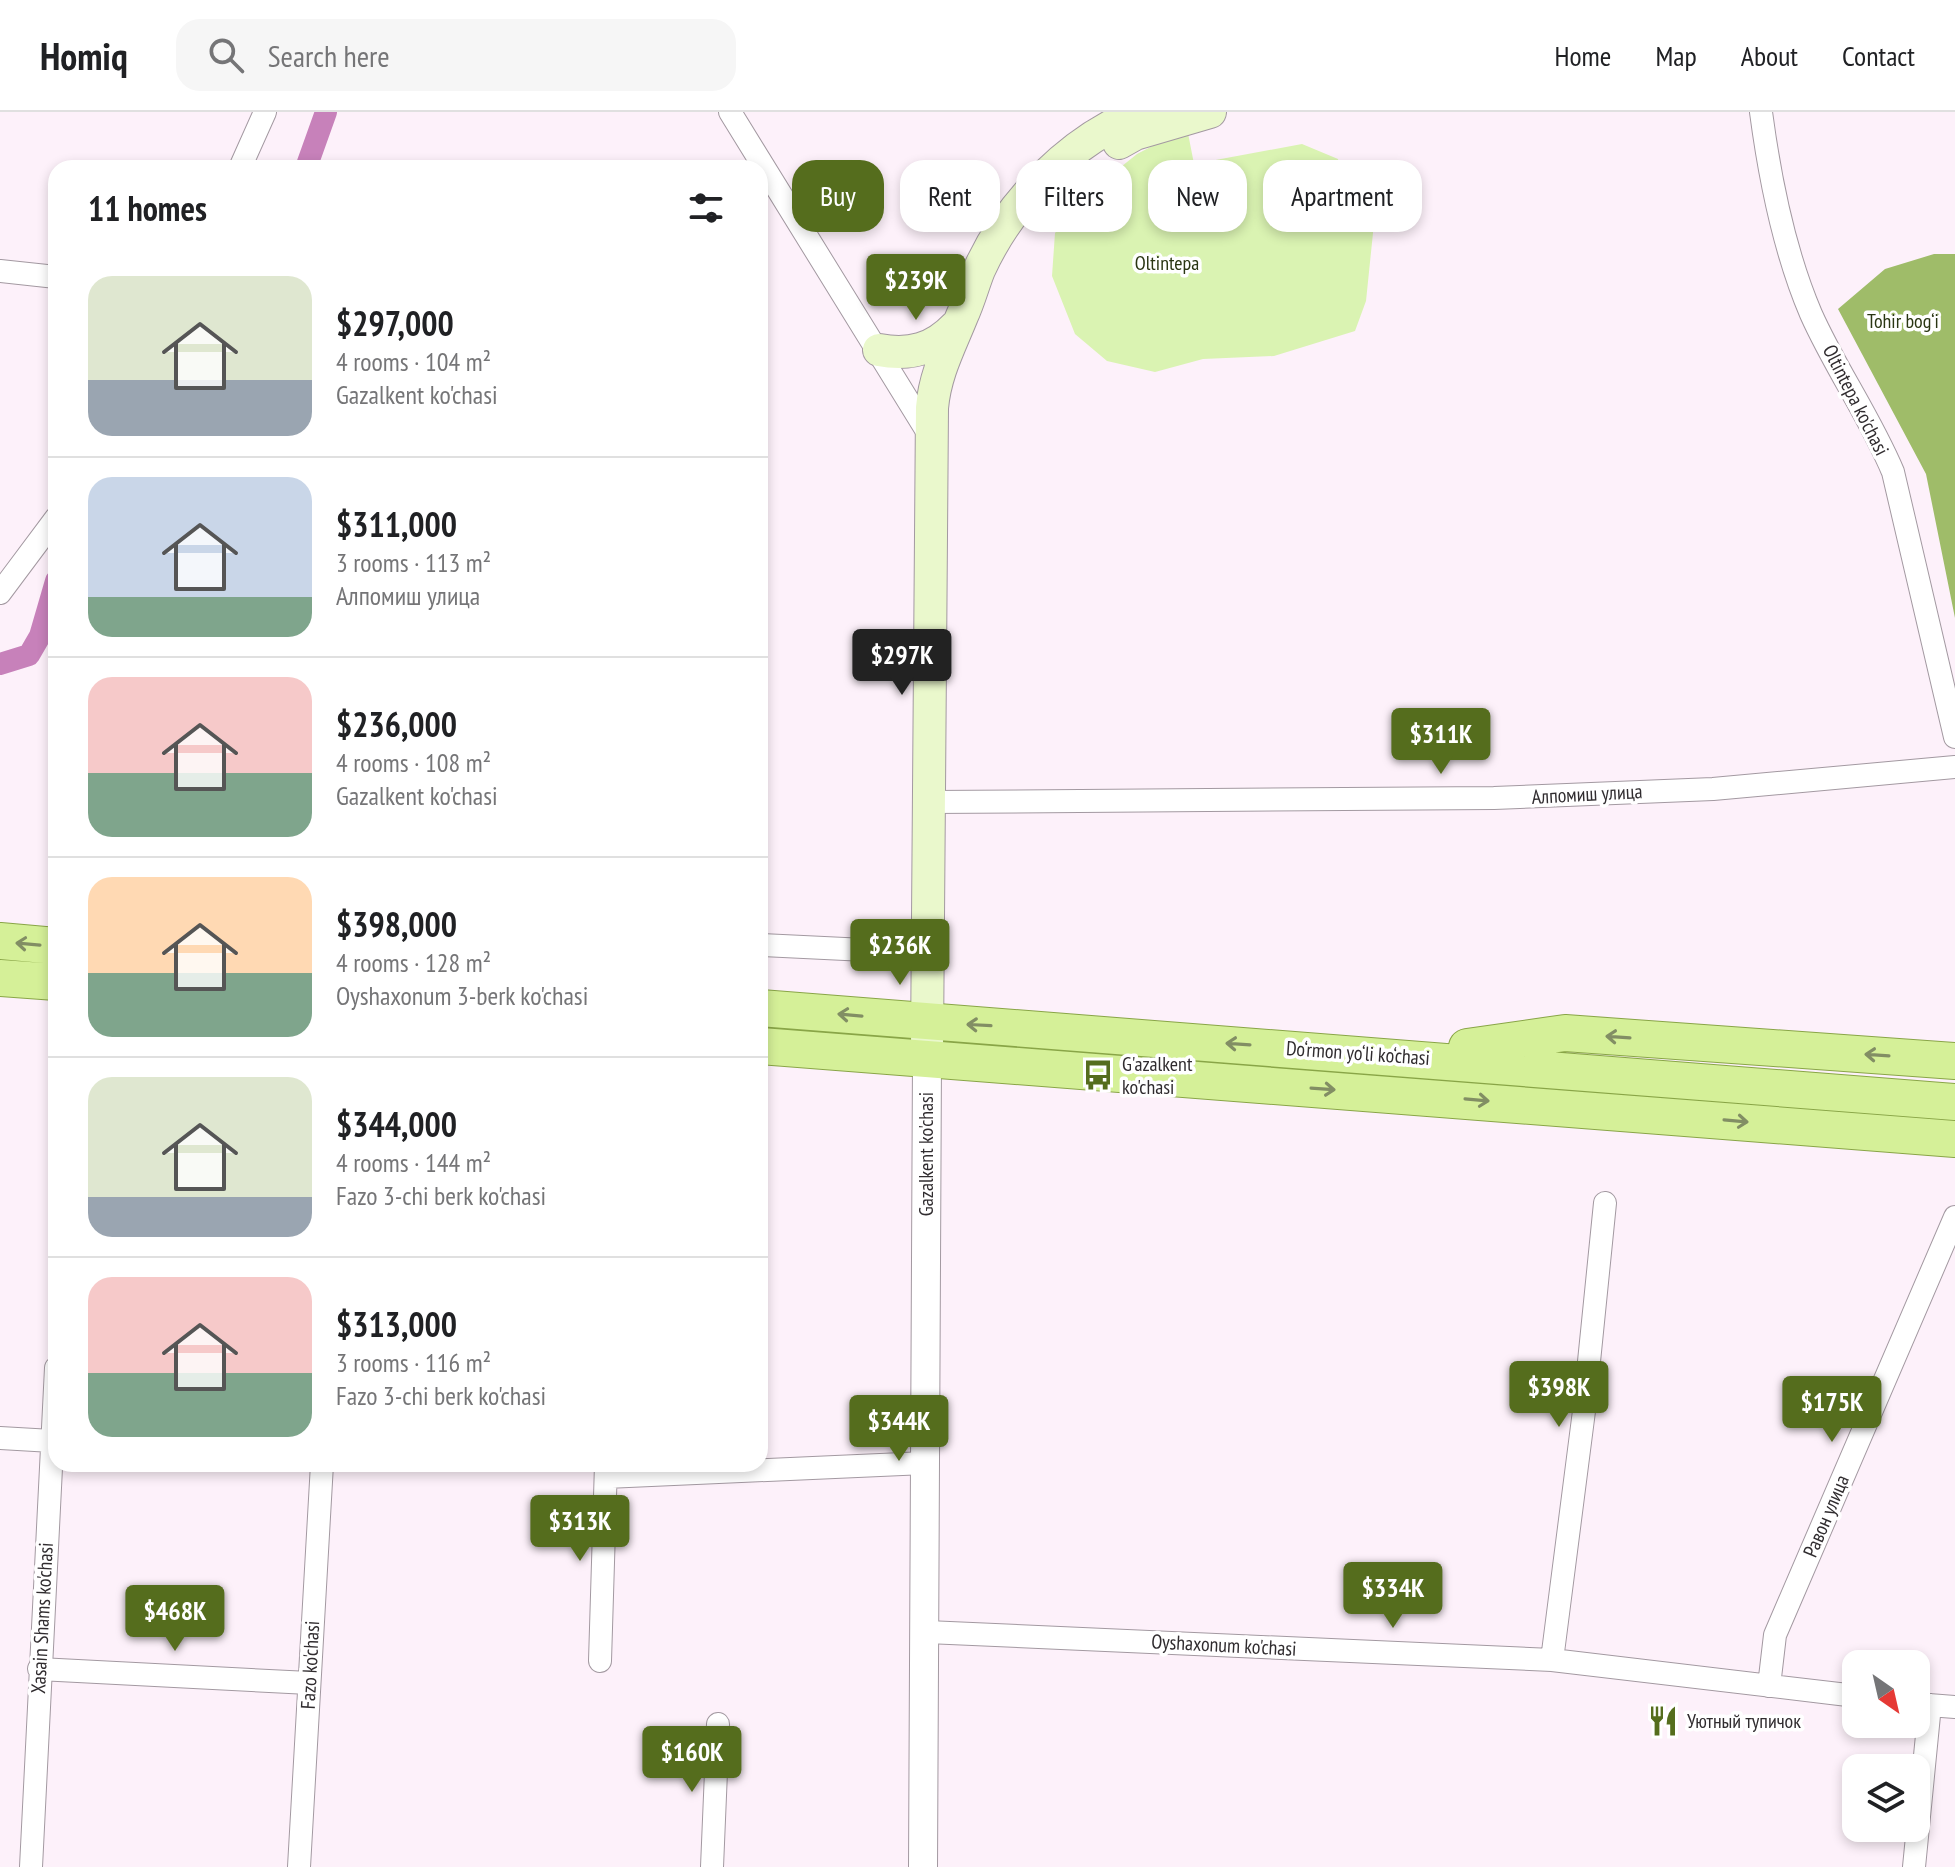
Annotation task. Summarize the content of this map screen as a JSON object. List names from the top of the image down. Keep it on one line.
{"streets":{"main road":["Do‘rmon yo‘li ko‘chasi","Gazalkent ko'chasi"],"street":["Oltintepa ko'chasi","Алпомиш улица","Равон улица","Xasain Shams ko'chasi","Oyshaxonum ko'chasi","Fazo ko'chasi"]},"crossings":[["Алпомиш улица","Gazalkent ko'chasi"],["Do‘rmon yo‘li ko‘chasi","Gazalkent ko'chasi"],["Gazalkent ko'chasi","Oyshaxonum ko'chasi"],["Равон улица","Oyshaxonum ko'chasi"]],"parks":["Oltintepa","Tohir bog‘i"],"places":{"bus stop":["G'azalkent ko'chasi"],"restaurant":["Уютный тупичок"]},"north":"bottom right","page":{"header":"Homiq","search":"Search here","nav":["Home","Map","About","Contact"],"chip":["Buy","Rent","Filters","New","Apartment"],"heading":"11 homes","price":["$239K","$297K","$311K","$236K","$398K","$175K","$344K","$313K","$334K","$468K","$160K"],"list":[{"name":"$297,000","note":"4 rooms · 104 m² · Gazalkent ko'chasi"},{"name":"$311,000","note":"3 rooms · 113 m² · Алпомиш улица"},{"name":"$236,000","note":"4 rooms · 108 m² · Gazalkent ko'chasi"},{"name":"$398,000","note":"4 rooms · 128 m² · Oyshaxonum 3-berk ko'chasi"},{"name":"$344,000","note":"4 rooms · 144 m² · Fazo 3-chi berk ko'chasi"},{"name":"$313,000","note":"3 rooms · 116 m² · Fazo 3-chi berk ko'chasi"}]}}
